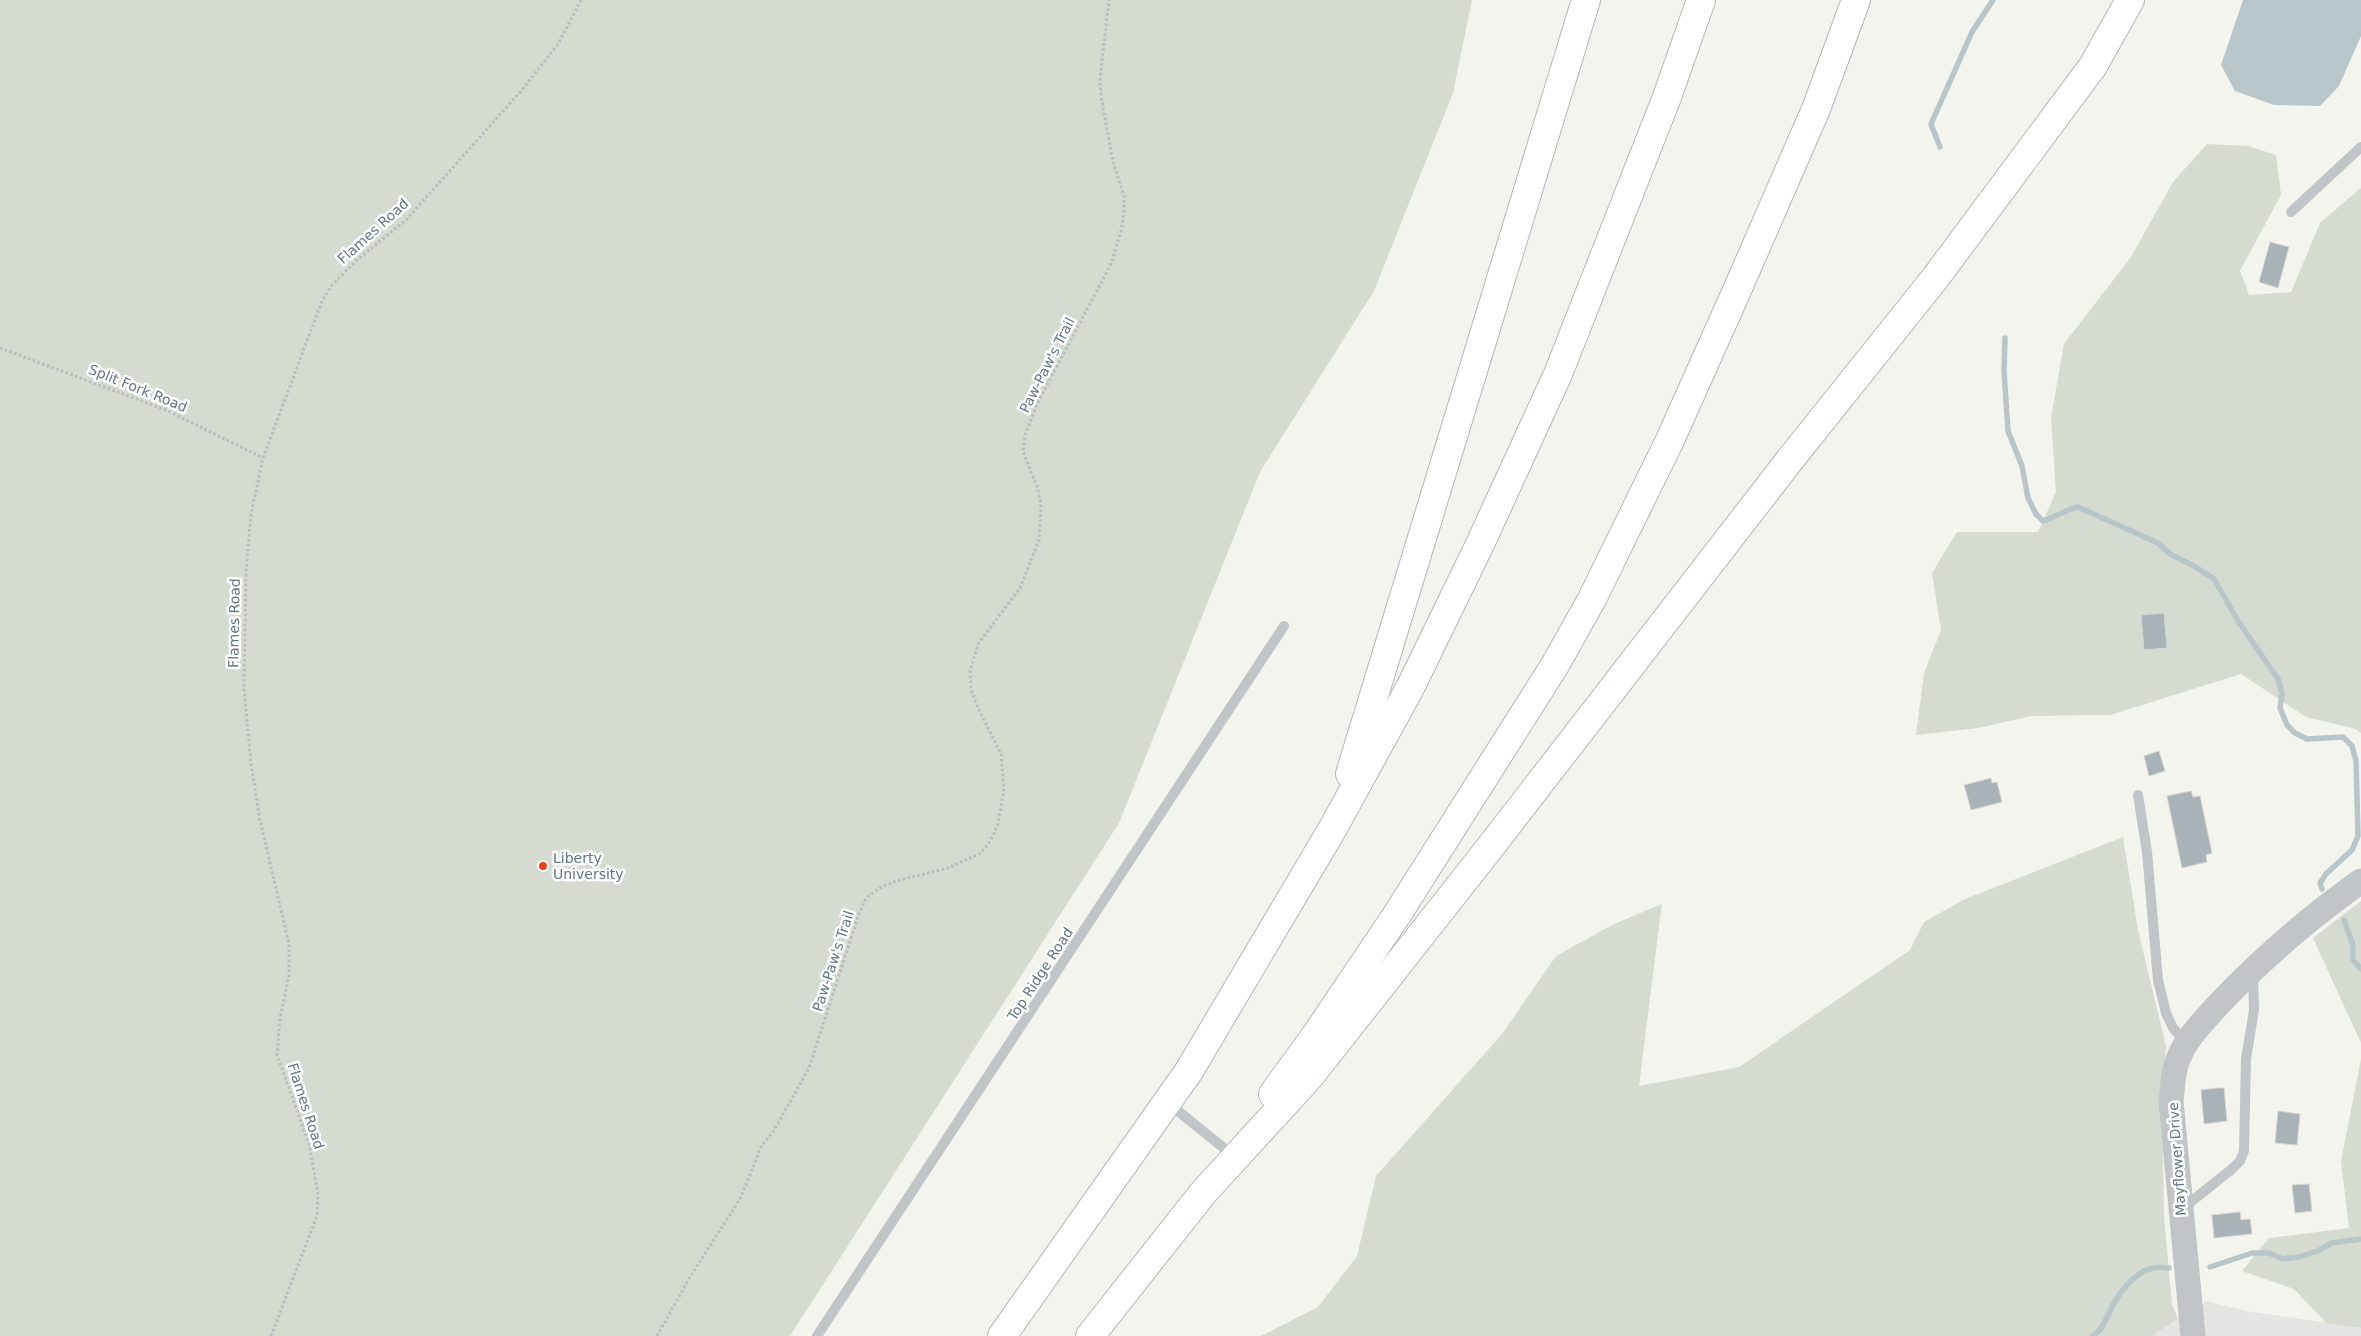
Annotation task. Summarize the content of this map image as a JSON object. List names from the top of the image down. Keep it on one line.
{"streets":{"street":["Mayflower Drive"],"lane":["Top Ridge Road"],"path":["Flames Road","Paw-Paw's Trail","Split Fork Road"]},"crossings":[["Flames Road","Split Fork Road"]],"places":["Liberty University"]}
